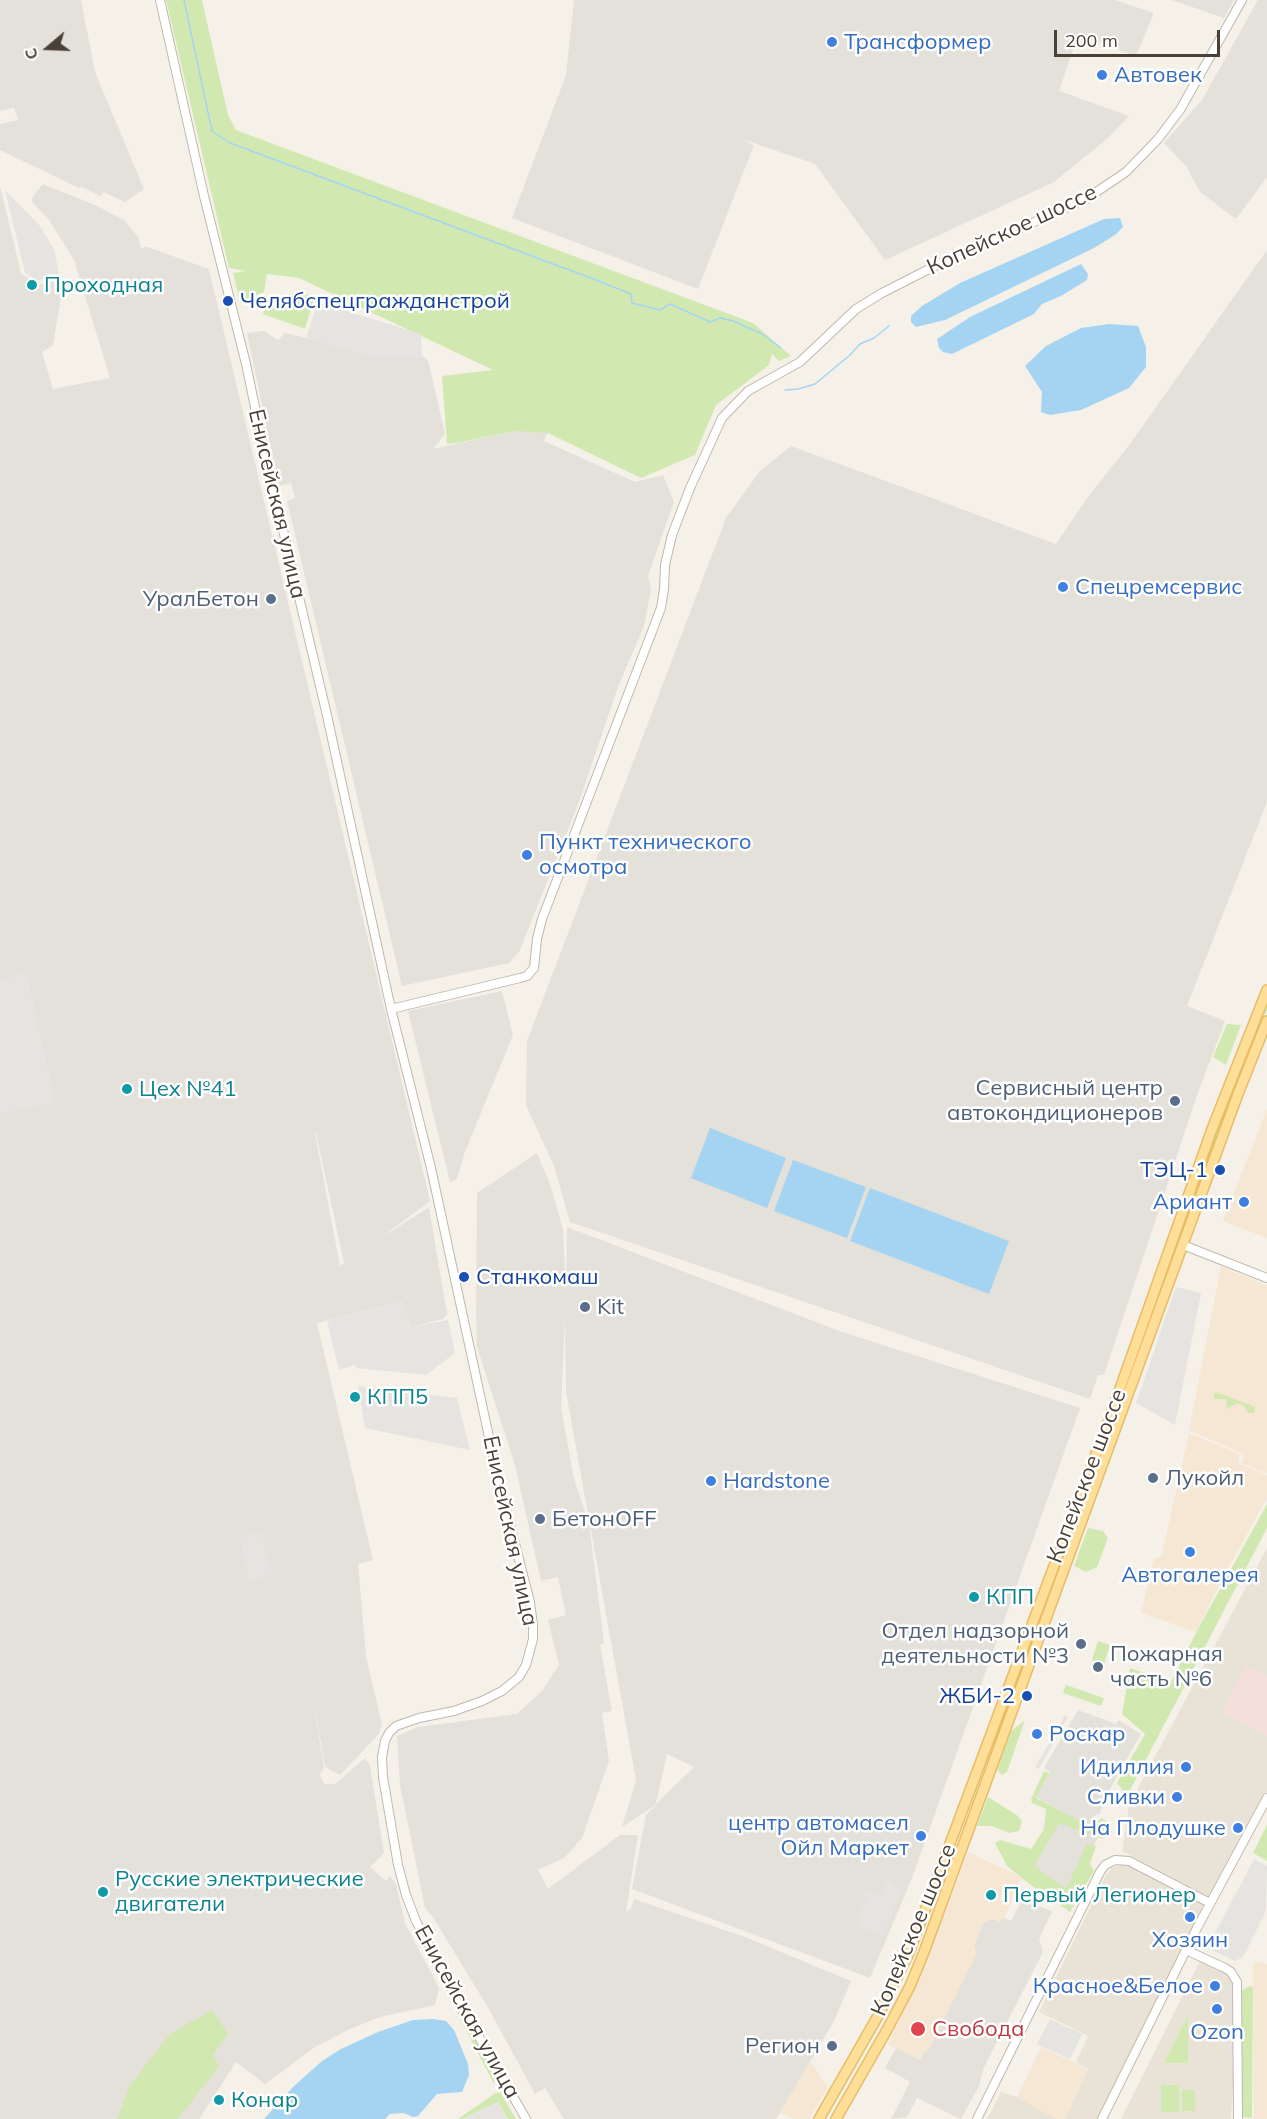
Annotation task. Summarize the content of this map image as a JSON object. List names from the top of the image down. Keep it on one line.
{"streets":{"main road":["Копейское шоссе"],"street":["Енисейская улица"]},"crossings":[["Копейское шоссе","Енисейская улица"]],"places":["Трансформер","Автовек","Проходная","Челябспецгражданстрой","Спецремсервис","УралБетон","Пункт технического осмотра","Цех №41","Сервисный центр автокондиционеров","ТЭЦ-1","Ариант","Станкомаш","Kit","КПП5","Лукойл","Hardstone","БетонOFF","Автогалерея","КПП","Отдел надзорной деятельности №3","Пожарная часть №6","ЖБИ-2","Роскар","Идиллия","Сливки","На Плодушке","центр автомасел Ойл Маркет","Русские электрические двигатели","Первый Легионер","Хозяин","Красное&Белое","Ozon","Свобода","Регион","Конар"],"scale_bar":"200 m","north":"left"}
